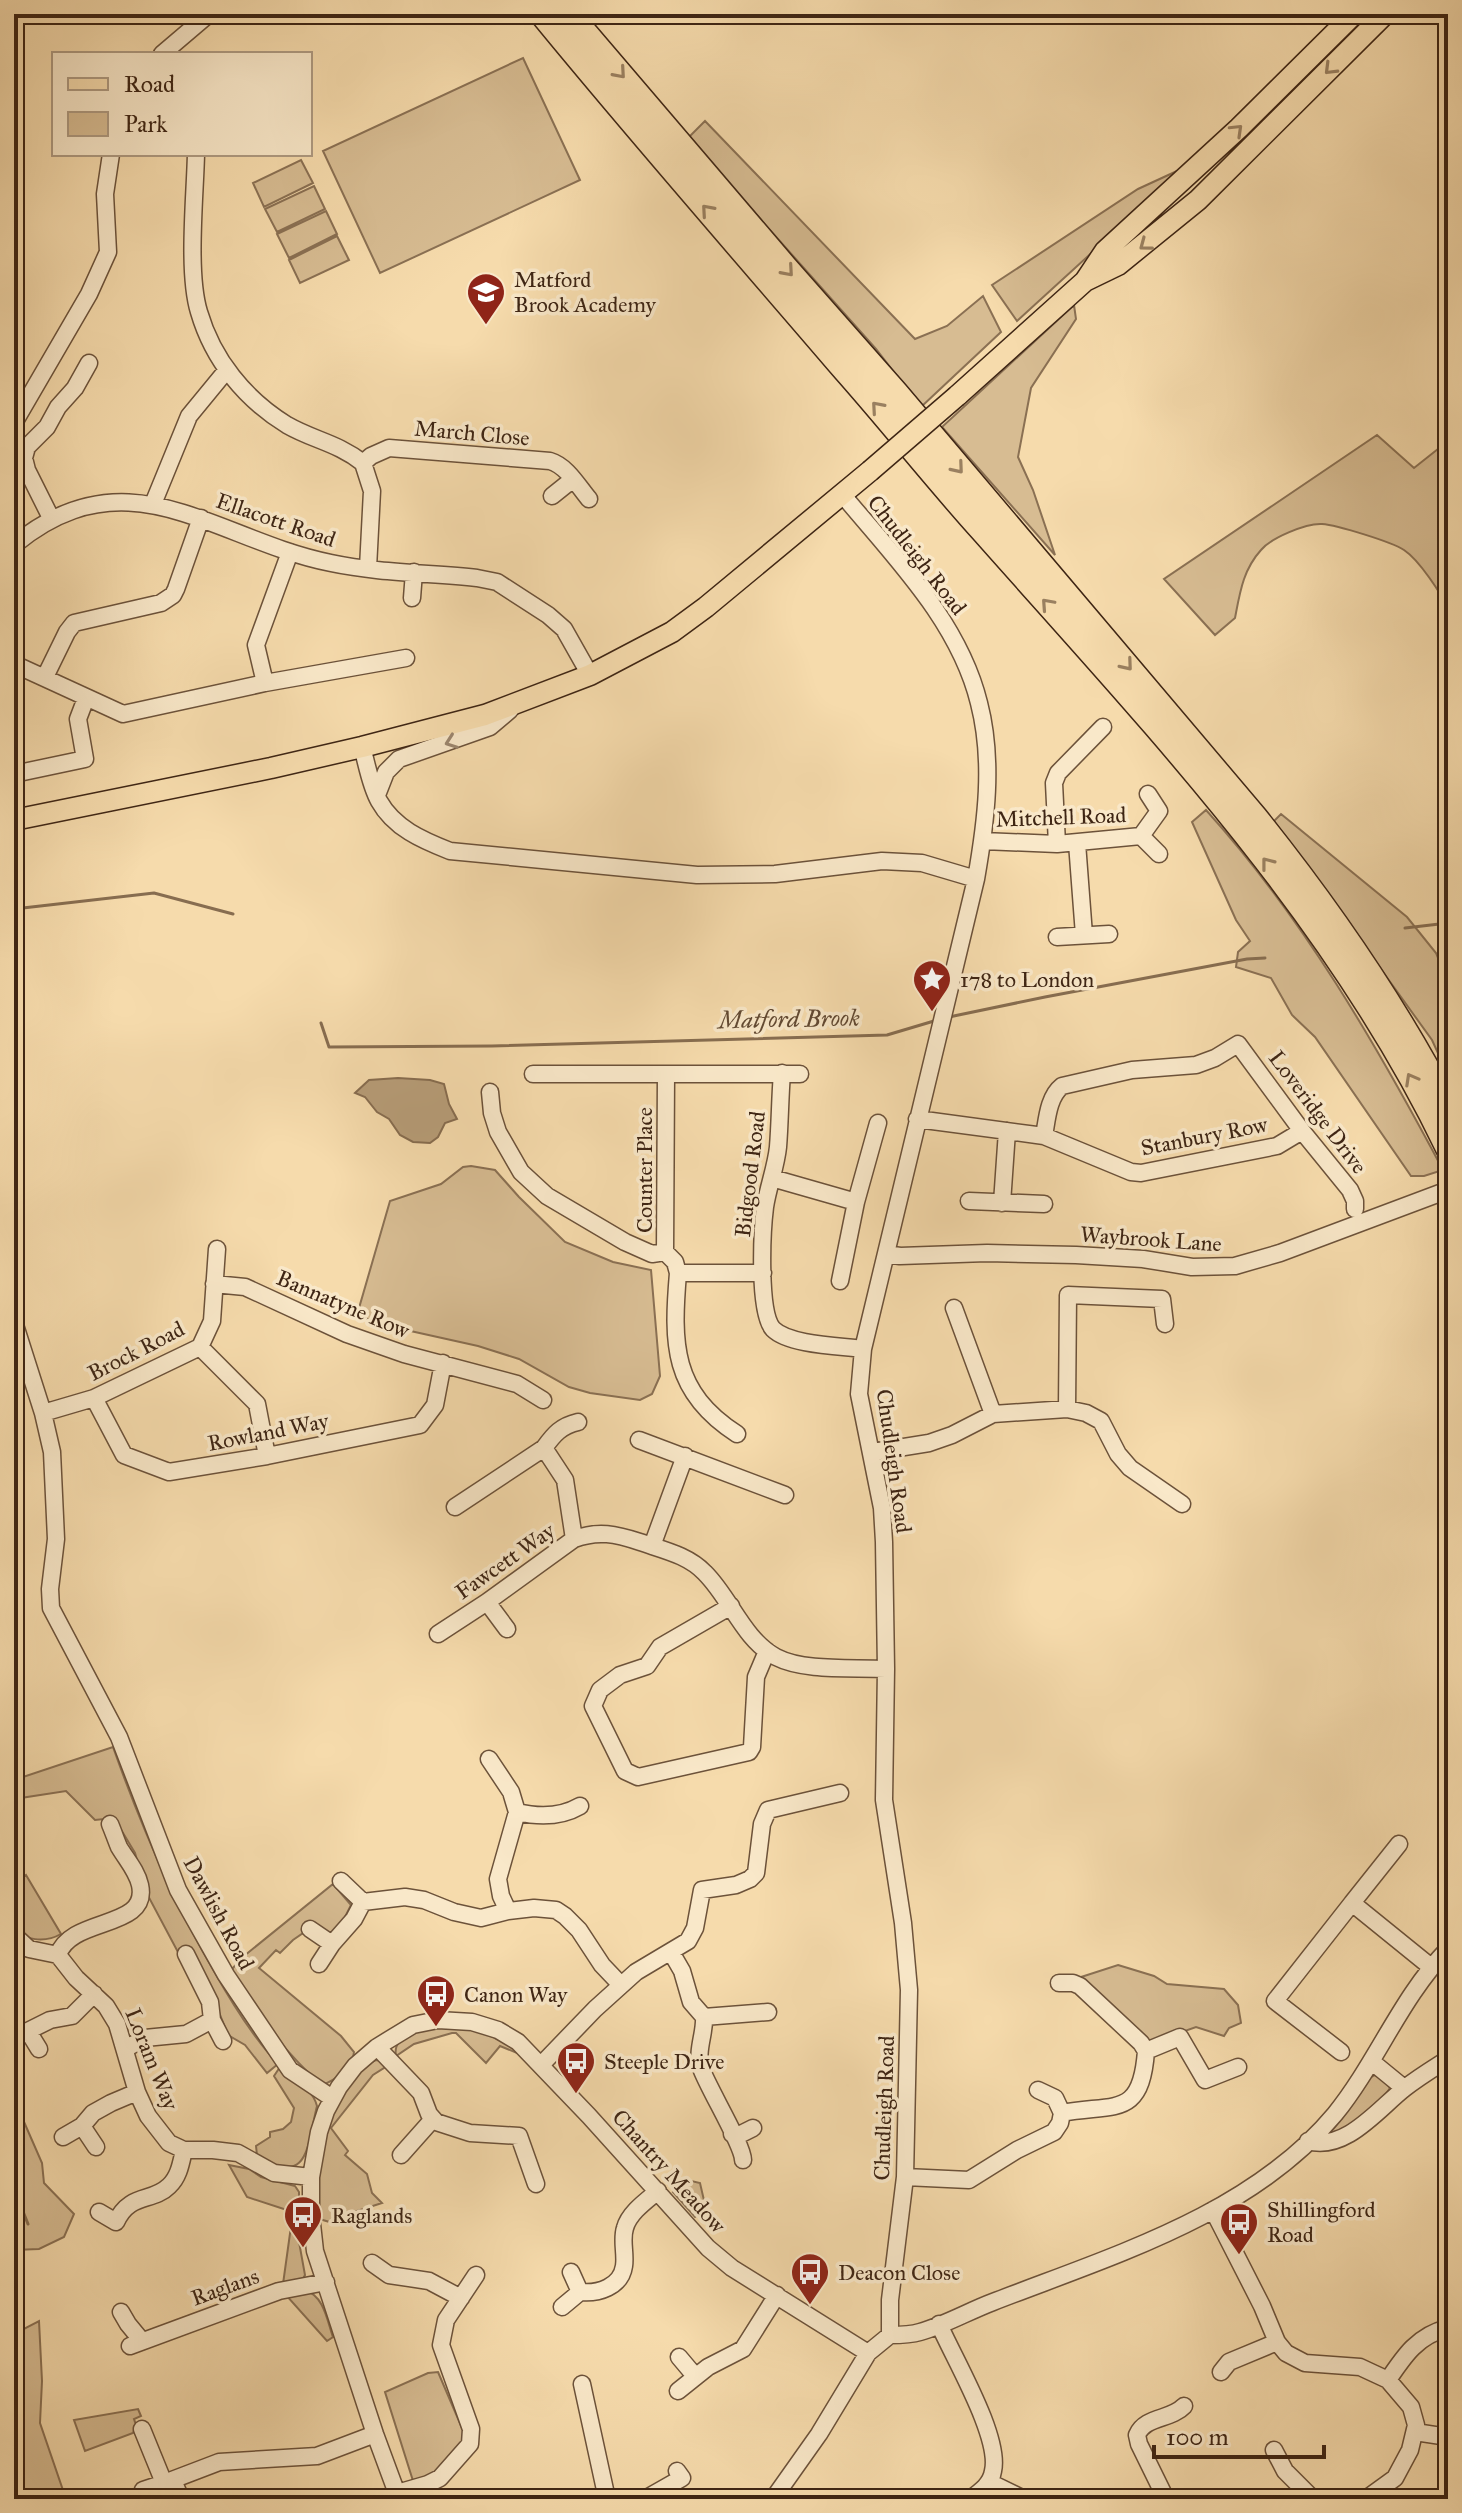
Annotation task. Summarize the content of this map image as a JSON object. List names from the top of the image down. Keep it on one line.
{"streets":{"street":["March Close","Ellacott Road","Chudleigh Road","Mitchell Road","Loveridge Drive","Stanbury Row","Counter Place","Bidgood Road","Waybrook Lane","Bannatyne Row","Brock Road","Rowland Way","Fawcett Way","Dawlish Road","Loram Way","Chantry Meadow","Raglans"]},"crossings":[["Chudleigh Road","Mitchell Road"],["Chudleigh Road","Stanbury Row"],["Chudleigh Road","Bidgood Road"],["Chudleigh Road","Waybrook Lane"],["Chudleigh Road","Fawcett Way"],["Loveridge Drive","Stanbury Row"],["Bannatyne Row","Brock Road"],["Bannatyne Row","Rowland Way"],["Brock Road","Rowland Way"],["Brock Road","Dawlish Road"],["Dawlish Road","Chantry Meadow"]],"water":["Matford Brook"],"places":{"school or university":["Matford Brook Academy"],"place":["178 to London"],"bus stop":["Canon Way","Steeple Drive","Raglands","Shillingford Road","Deacon Close"]},"legend":["Road","Park"],"scale_bar":"100 m"}
